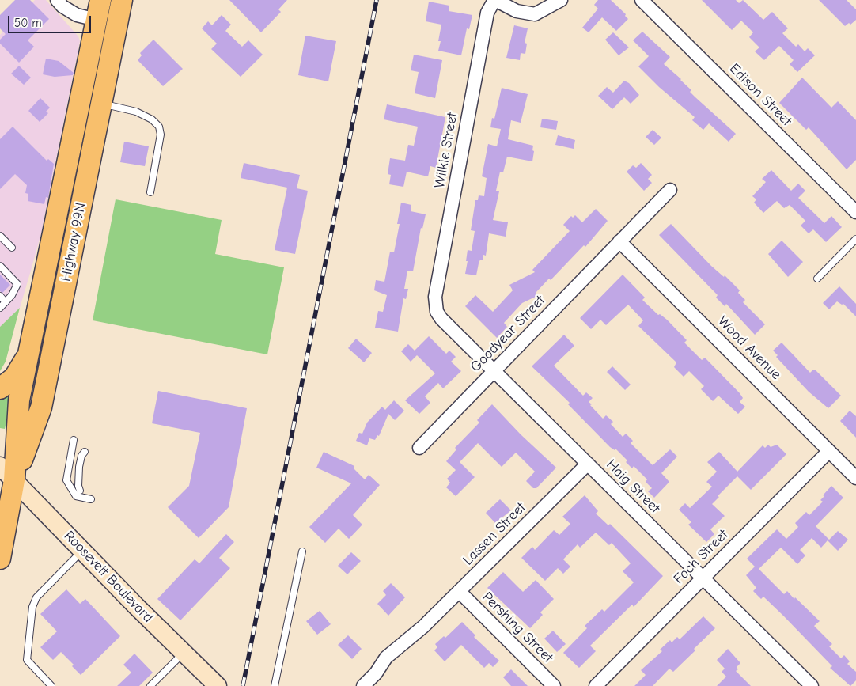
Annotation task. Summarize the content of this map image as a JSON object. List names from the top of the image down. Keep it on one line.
{"streets":{"main road":["Highway 99N","Roosevelt Boulevard"],"street":["Edison Street","Wilkie Street","Goodyear Street","Wood Avenue","Haig Street","Lassen Street","Foch Street","Pershing Street"]},"crossings":[["Wilkie Street","Haig Street"],["Highway 99N","Roosevelt Boulevard"],["Goodyear Street","Wood Avenue"],["Goodyear Street","Haig Street"],["Wood Avenue","Foch Street"],["Haig Street","Lassen Street"],["Haig Street","Foch Street"],["Lassen Street","Pershing Street"]],"scale_bar":"50 m"}
